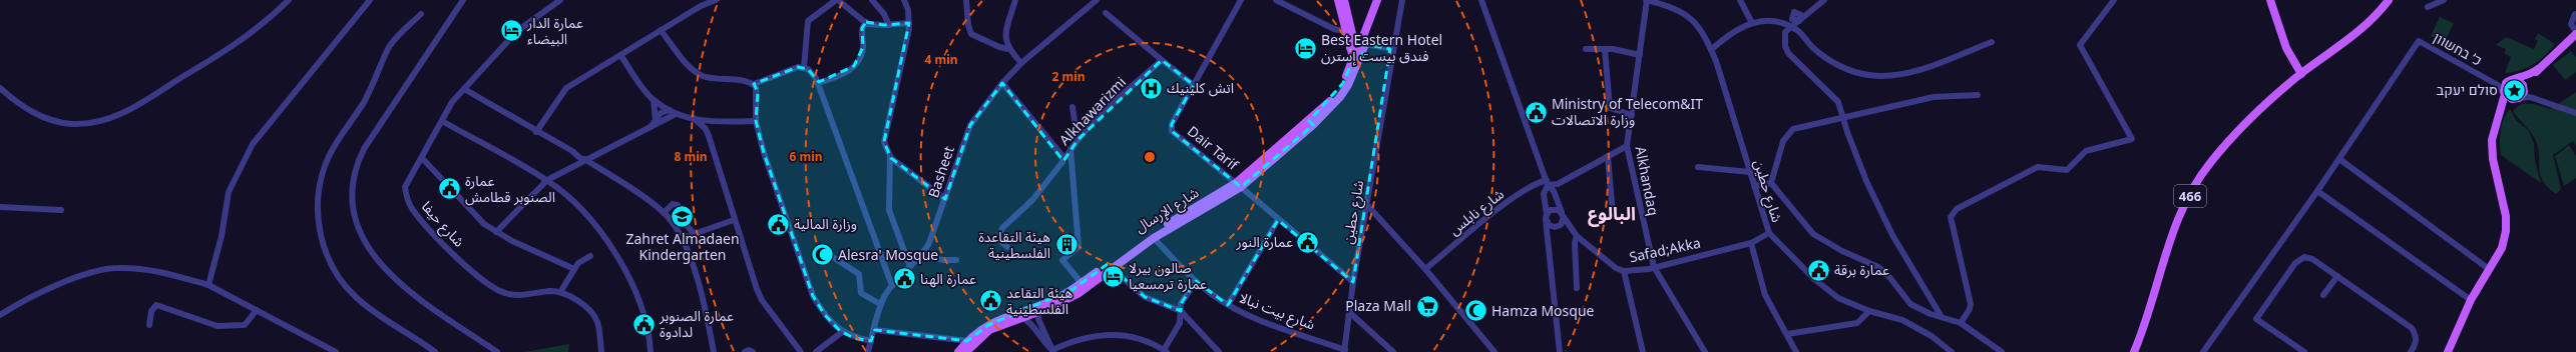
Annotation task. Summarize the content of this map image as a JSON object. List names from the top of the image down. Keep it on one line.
{"streets":{"main road":["466","شارع الإرسال"],"street":["כ׳ בחשוון","Alkhawarizmi","Dair Tarif","Basheet","Alkhandaq","شارع حطين","شارع نابلس","شارع حيفا","Safad;Akka","شارع بيت نبالا"]},"crossings":[["Dair Tarif","شارع الإرسال"],["Alkhandaq","شارع حطين"],["Alkhandaq","شارع نابلس"],["Alkhandaq","Safad;Akka"],["شارع حطين","Safad;Akka"],["شارع حطين","شارع بيت نبالا"],["شارع الإرسال","شارع بيت نبالا"]],"districts":["البالوع"],"places":{"hotel":["عمارة الدار البيضاء","Best Eastern Hotel فندق بيست إسترن","صالون بيرلا عمارة ترمسعيا"],"hospital":["اتش كلينيك"],"place":["סולם יעקב"],"public building":["Ministry of Telecom&IT وزارة الاتصالات","عمارة الصنوبر قطامش","وزارة المالية","عمارة النور","عمارة برقة","عمارة الهنا","هيئة التقاعد الفلسطينية","عمارة الصنوبر لدادوة"],"school or university":["Zahret Almadaen Kindergarten"],"building":["هيئة التقاعدة الفلسطينية"],"mosque":["Alesra' Mosque","Hamza Mosque"],"supermarket":["Plaza Mall"]},"rings":["4 min","2 min","6 min","8 min"]}
